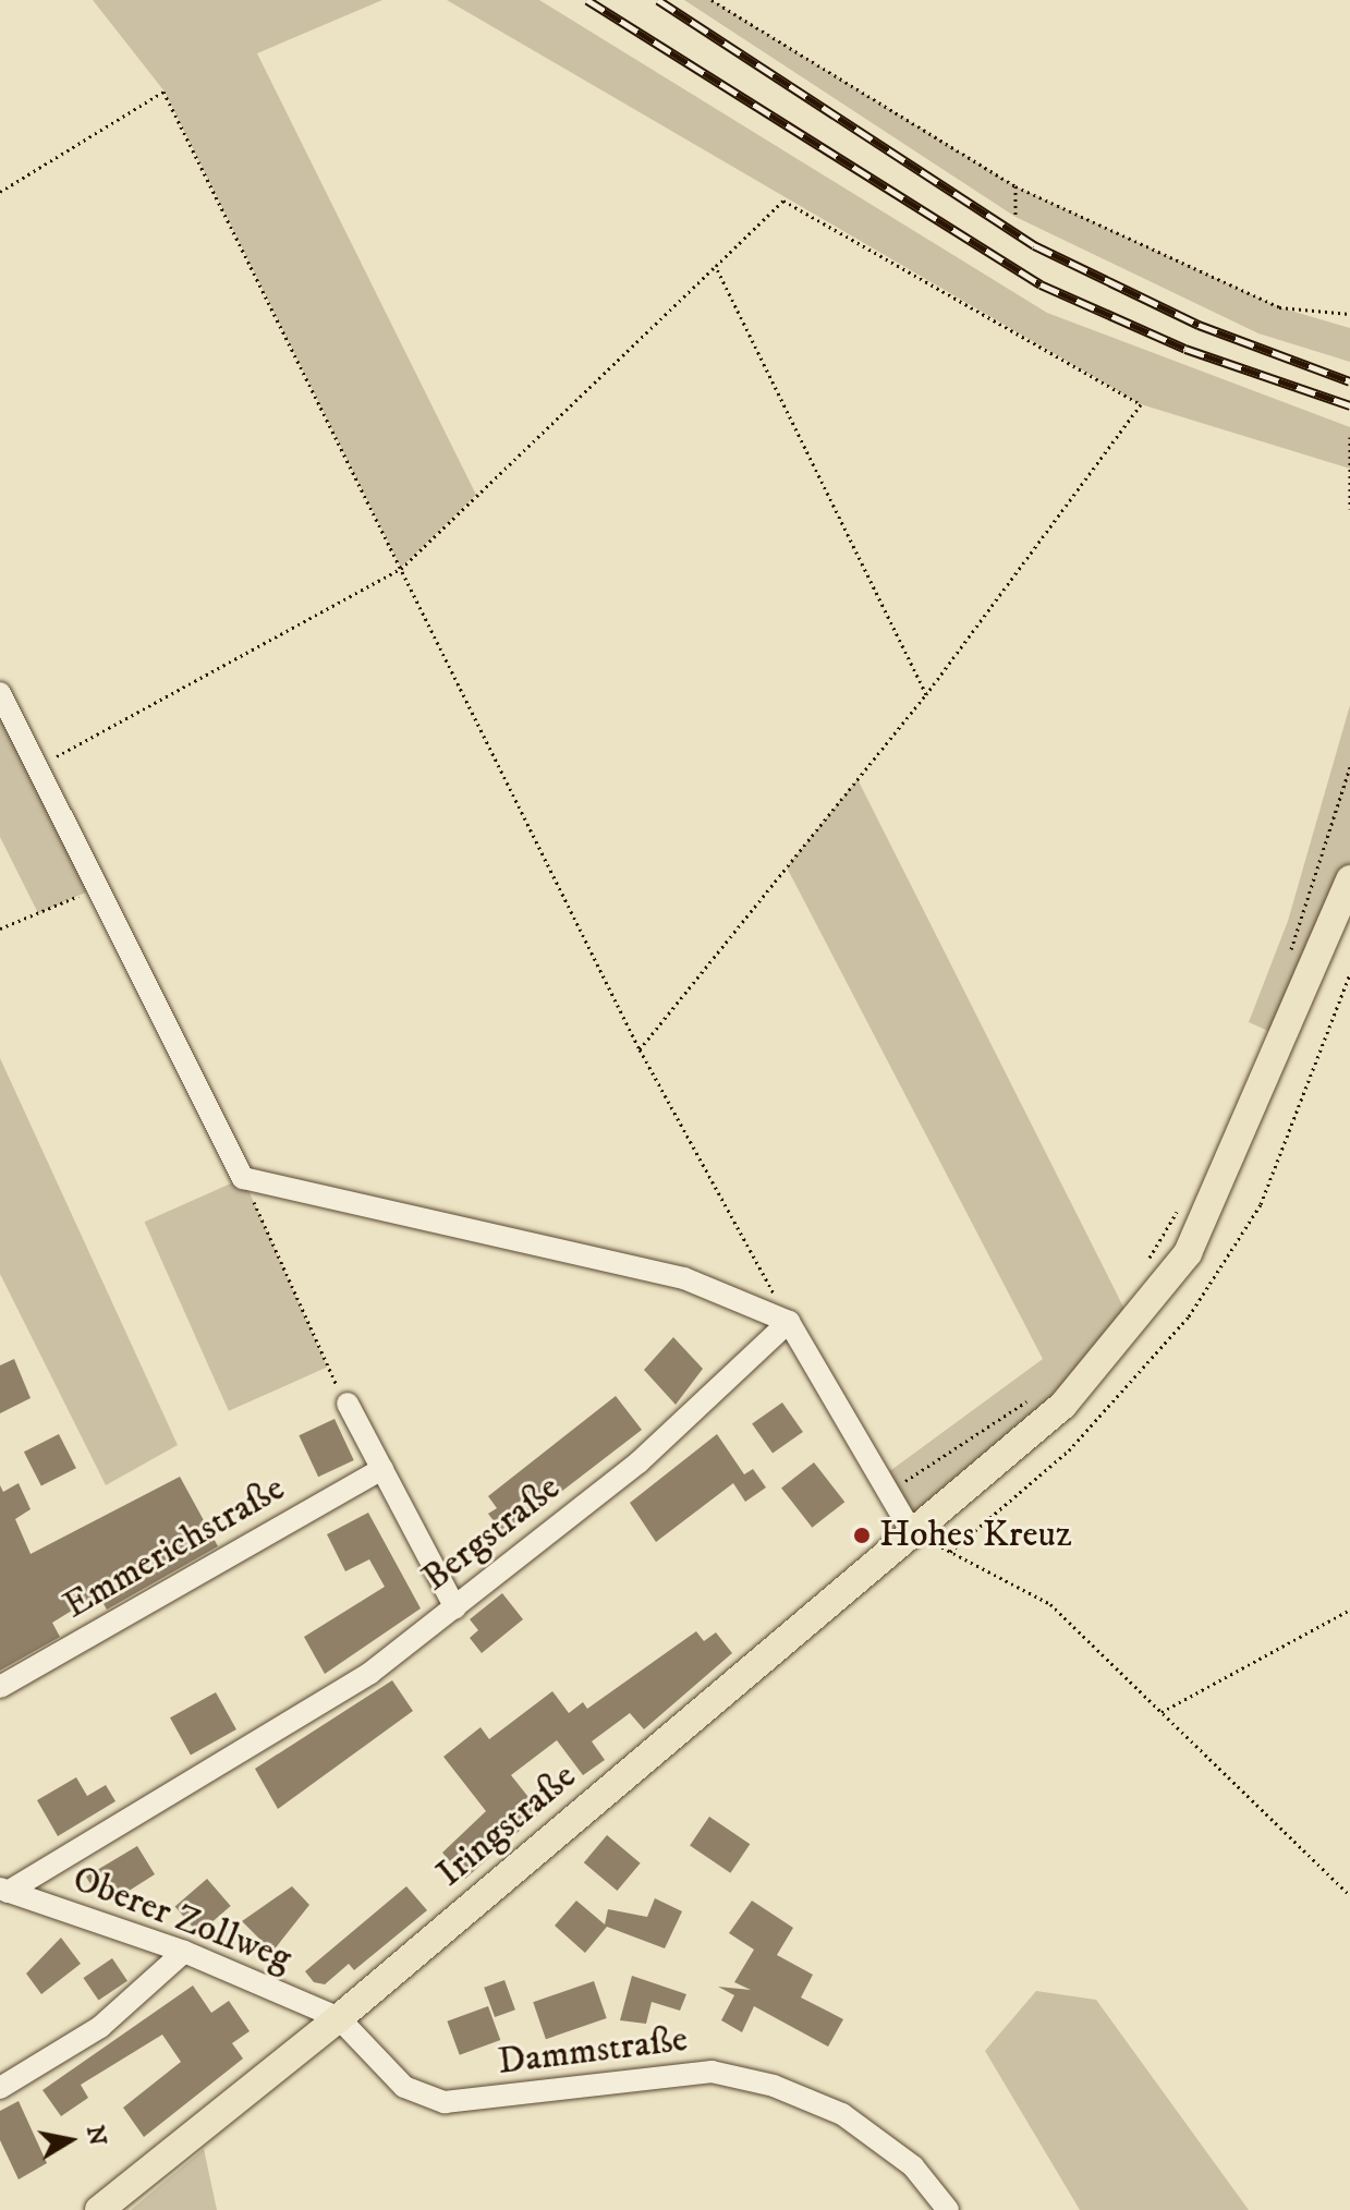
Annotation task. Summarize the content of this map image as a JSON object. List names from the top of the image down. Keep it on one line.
{"streets":{"main road":["Iringstraße"],"street":["Bergstraße","Emmerichstraße","Oberer Zollweg","Dammstraße"]},"crossings":[["Bergstraße","Oberer Zollweg"],["Iringstraße","Oberer Zollweg"],["Iringstraße","Dammstraße"],["Oberer Zollweg","Dammstraße"]],"places":["Hohes Kreuz"],"north":"right"}
